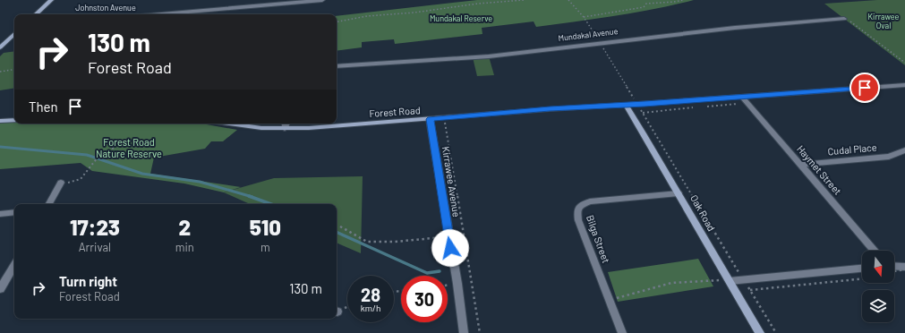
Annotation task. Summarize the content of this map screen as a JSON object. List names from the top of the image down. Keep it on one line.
{"streets":{"street":["Johnston Avenue","Mundakal Avenue","Forest Road","Cudal Place","Haymet Street","Kirrawee Avenue","Oak Road","Bilga Street"]},"crossings":[["Forest Road","Haymet Street"],["Forest Road","Kirrawee Avenue"],["Forest Road","Oak Road"],["Cudal Place","Haymet Street"],["Oak Road","Bilga Street"]],"parks":["Kirrawee Oval","Mundakal Reserve","Forest Road Nature Reserve"],"north":"bottom","page":{"turn":["130 m","Forest Road"],"then":"Then","eta":["17:23","Arrival","2","min","510","m"],"list":[{"name":"Turn right","note":"Forest Road","value":"130 m"}],"speed":"28 km/h","limit":"30"}}
